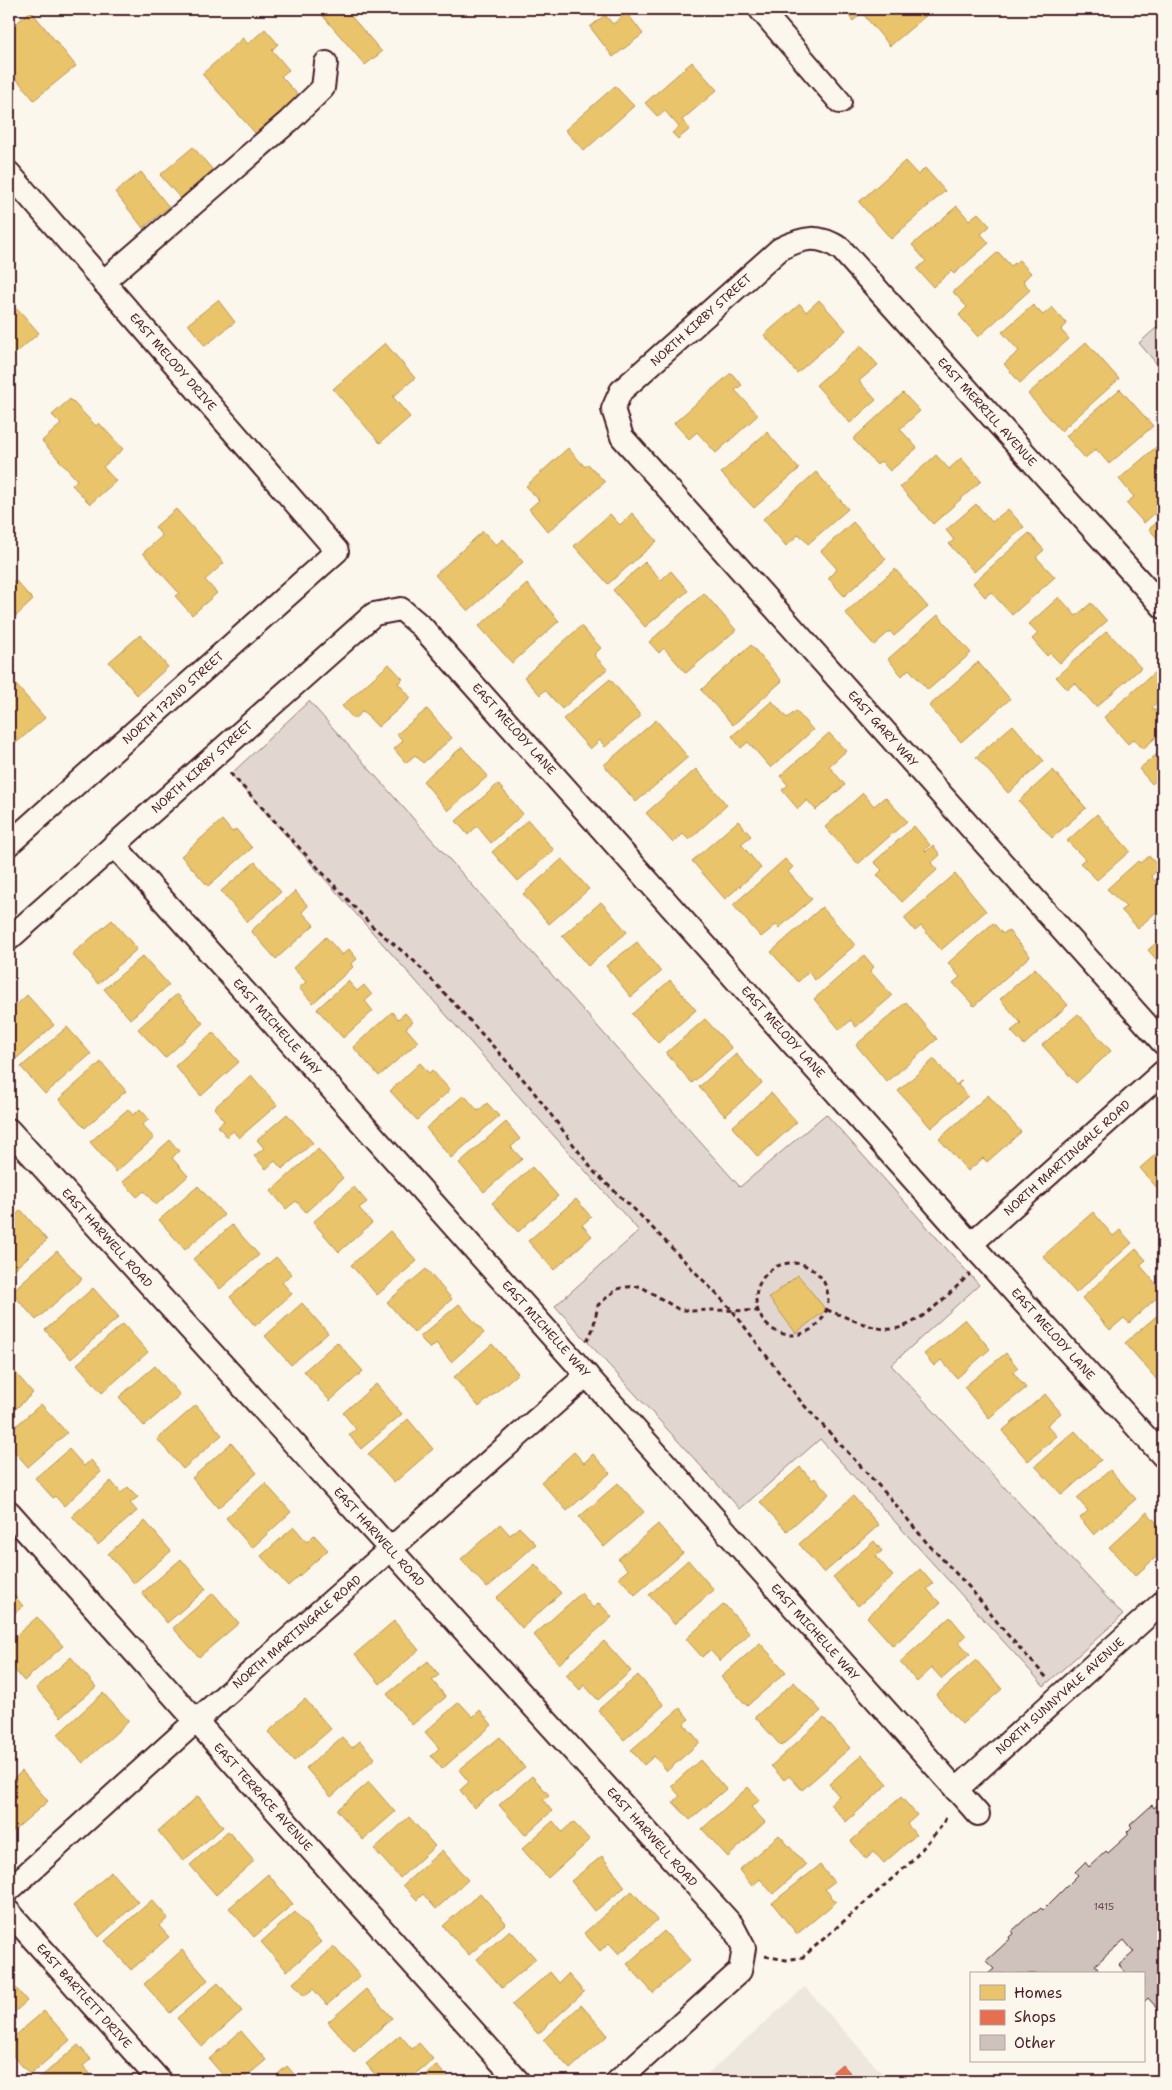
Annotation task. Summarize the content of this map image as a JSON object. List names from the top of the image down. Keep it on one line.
{"streets":{"street":["NORTH KIRBY STREET","EAST MELODY DRIVE","EAST MERRILL AVENUE","NORTH 172ND STREET","EAST MELODY LANE","EAST GARY WAY","EAST MICHELLE WAY","NORTH MARTINGALE ROAD","EAST HARWELL ROAD","NORTH SUNNYVALE AVENUE","EAST TERRACE AVENUE","EAST BARTLETT DRIVE"]},"crossings":[["NORTH KIRBY STREET","EAST MERRILL AVENUE"],["NORTH KIRBY STREET","EAST MELODY LANE"],["NORTH KIRBY STREET","EAST GARY WAY"],["NORTH KIRBY STREET","EAST MICHELLE WAY"],["EAST MELODY DRIVE","NORTH 172ND STREET"],["EAST MELODY LANE","NORTH MARTINGALE ROAD"],["EAST MICHELLE WAY","NORTH MARTINGALE ROAD"],["EAST MICHELLE WAY","NORTH SUNNYVALE AVENUE"],["NORTH MARTINGALE ROAD","EAST HARWELL ROAD"],["NORTH MARTINGALE ROAD","EAST TERRACE AVENUE"]],"house_numbers":["1415"],"legend":["Homes","Shops","Other"]}
